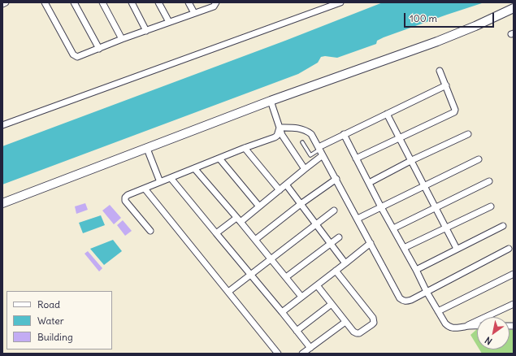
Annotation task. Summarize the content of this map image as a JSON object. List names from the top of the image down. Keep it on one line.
{"legend":["Road","Water","Building"],"scale_bar":"100 m","north":"bottom left"}
